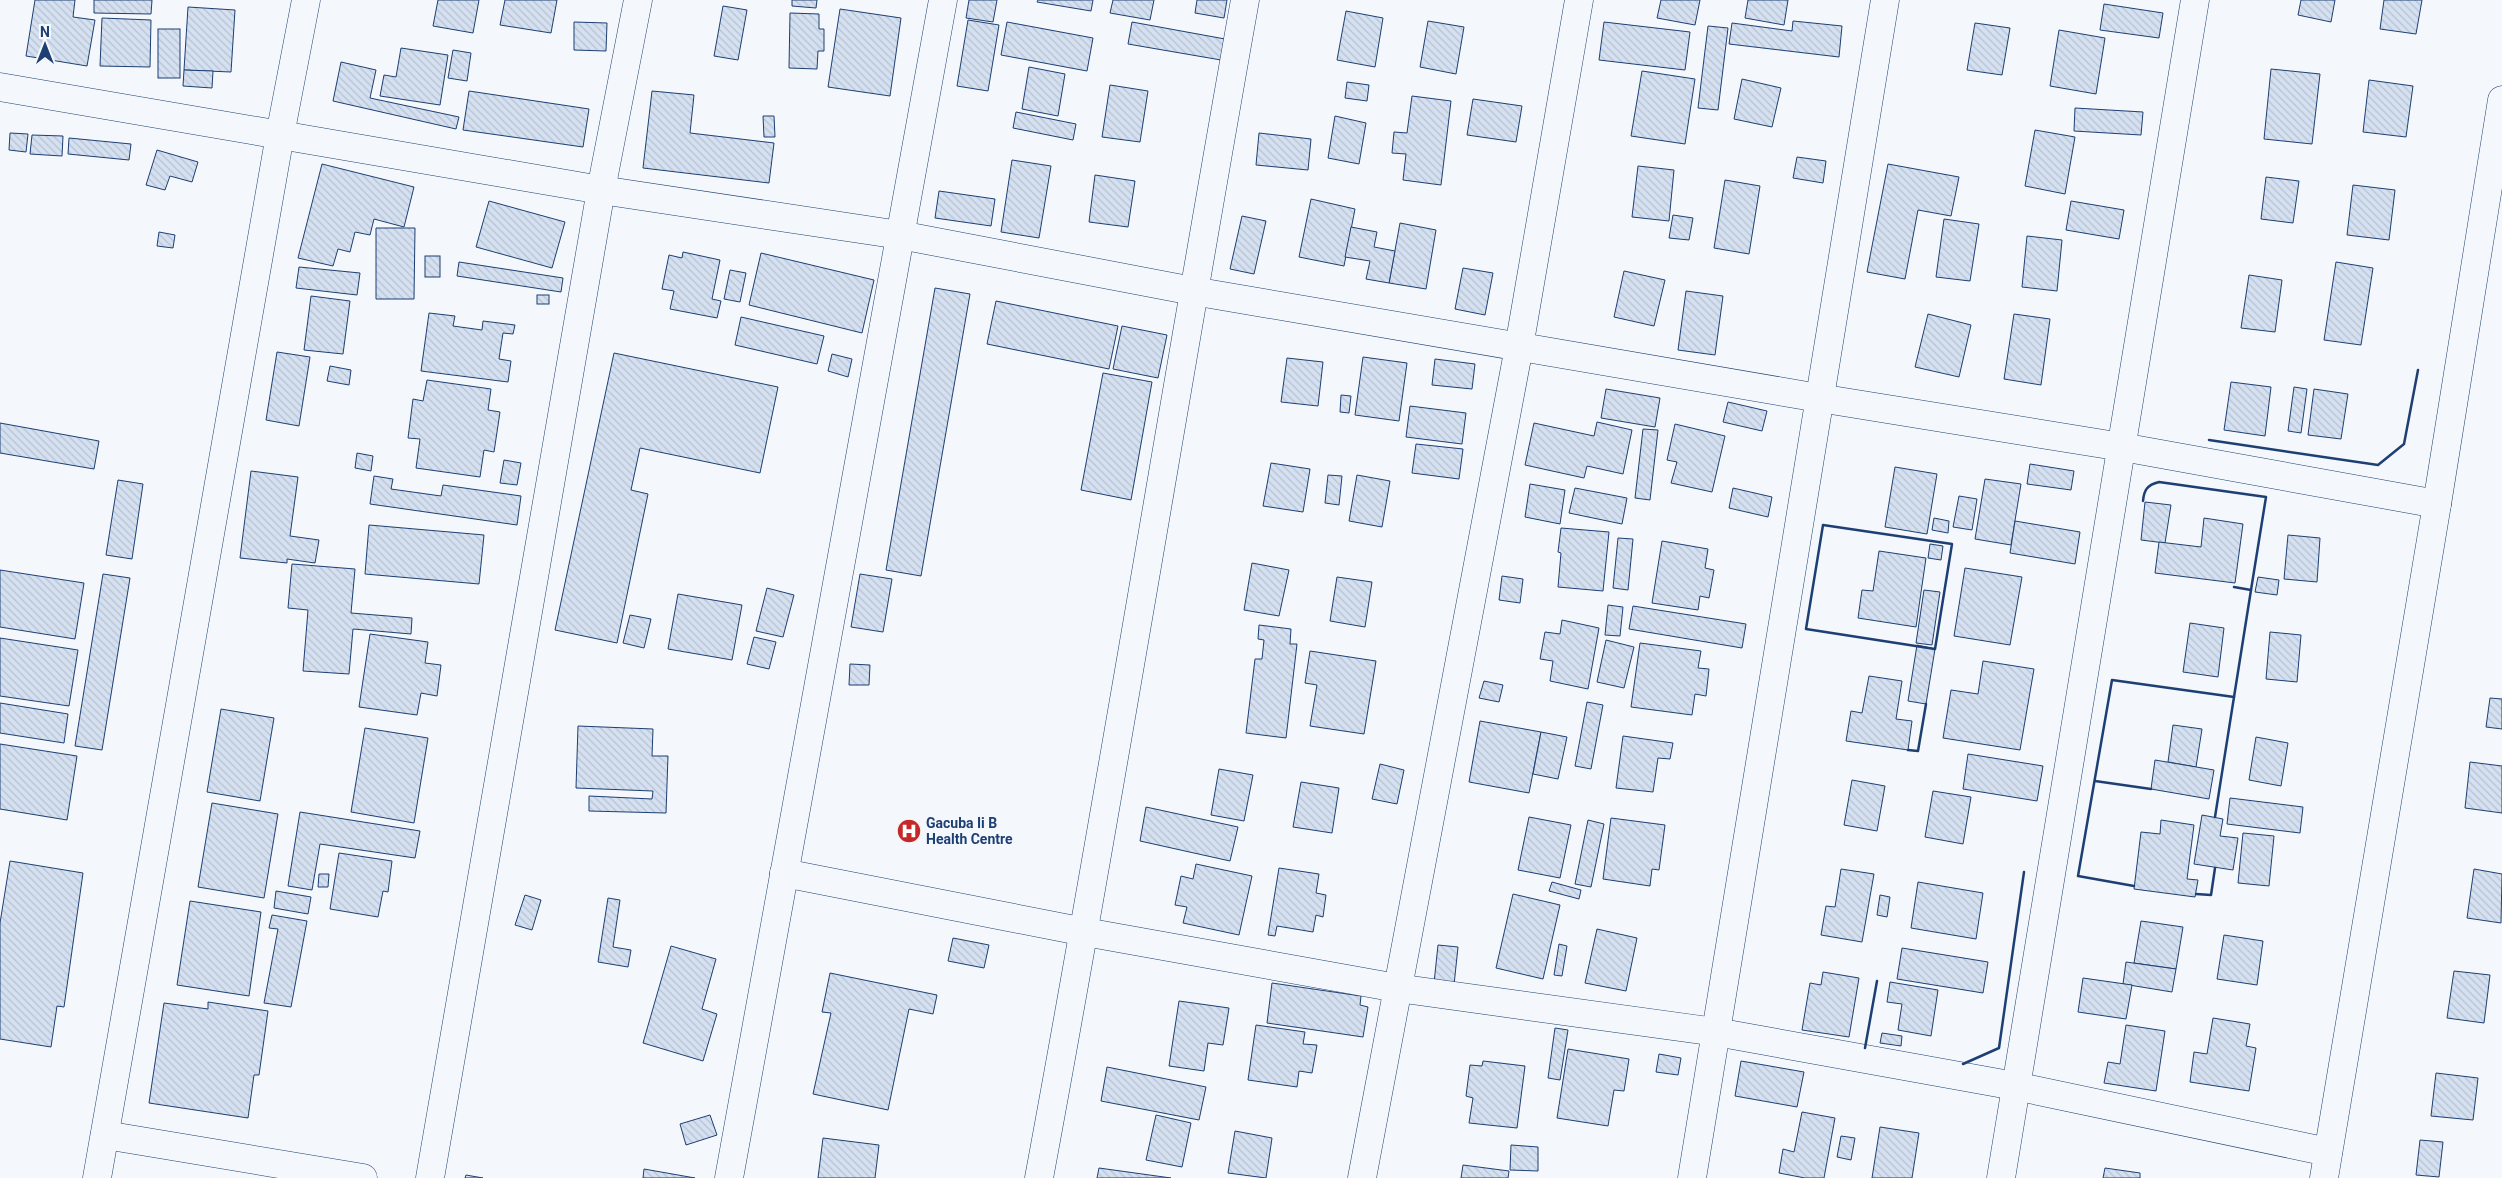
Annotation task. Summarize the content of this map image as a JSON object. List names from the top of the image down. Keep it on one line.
{"places":{"hospital":["Gacuba Ii B Health Centre"]},"north":"top"}
